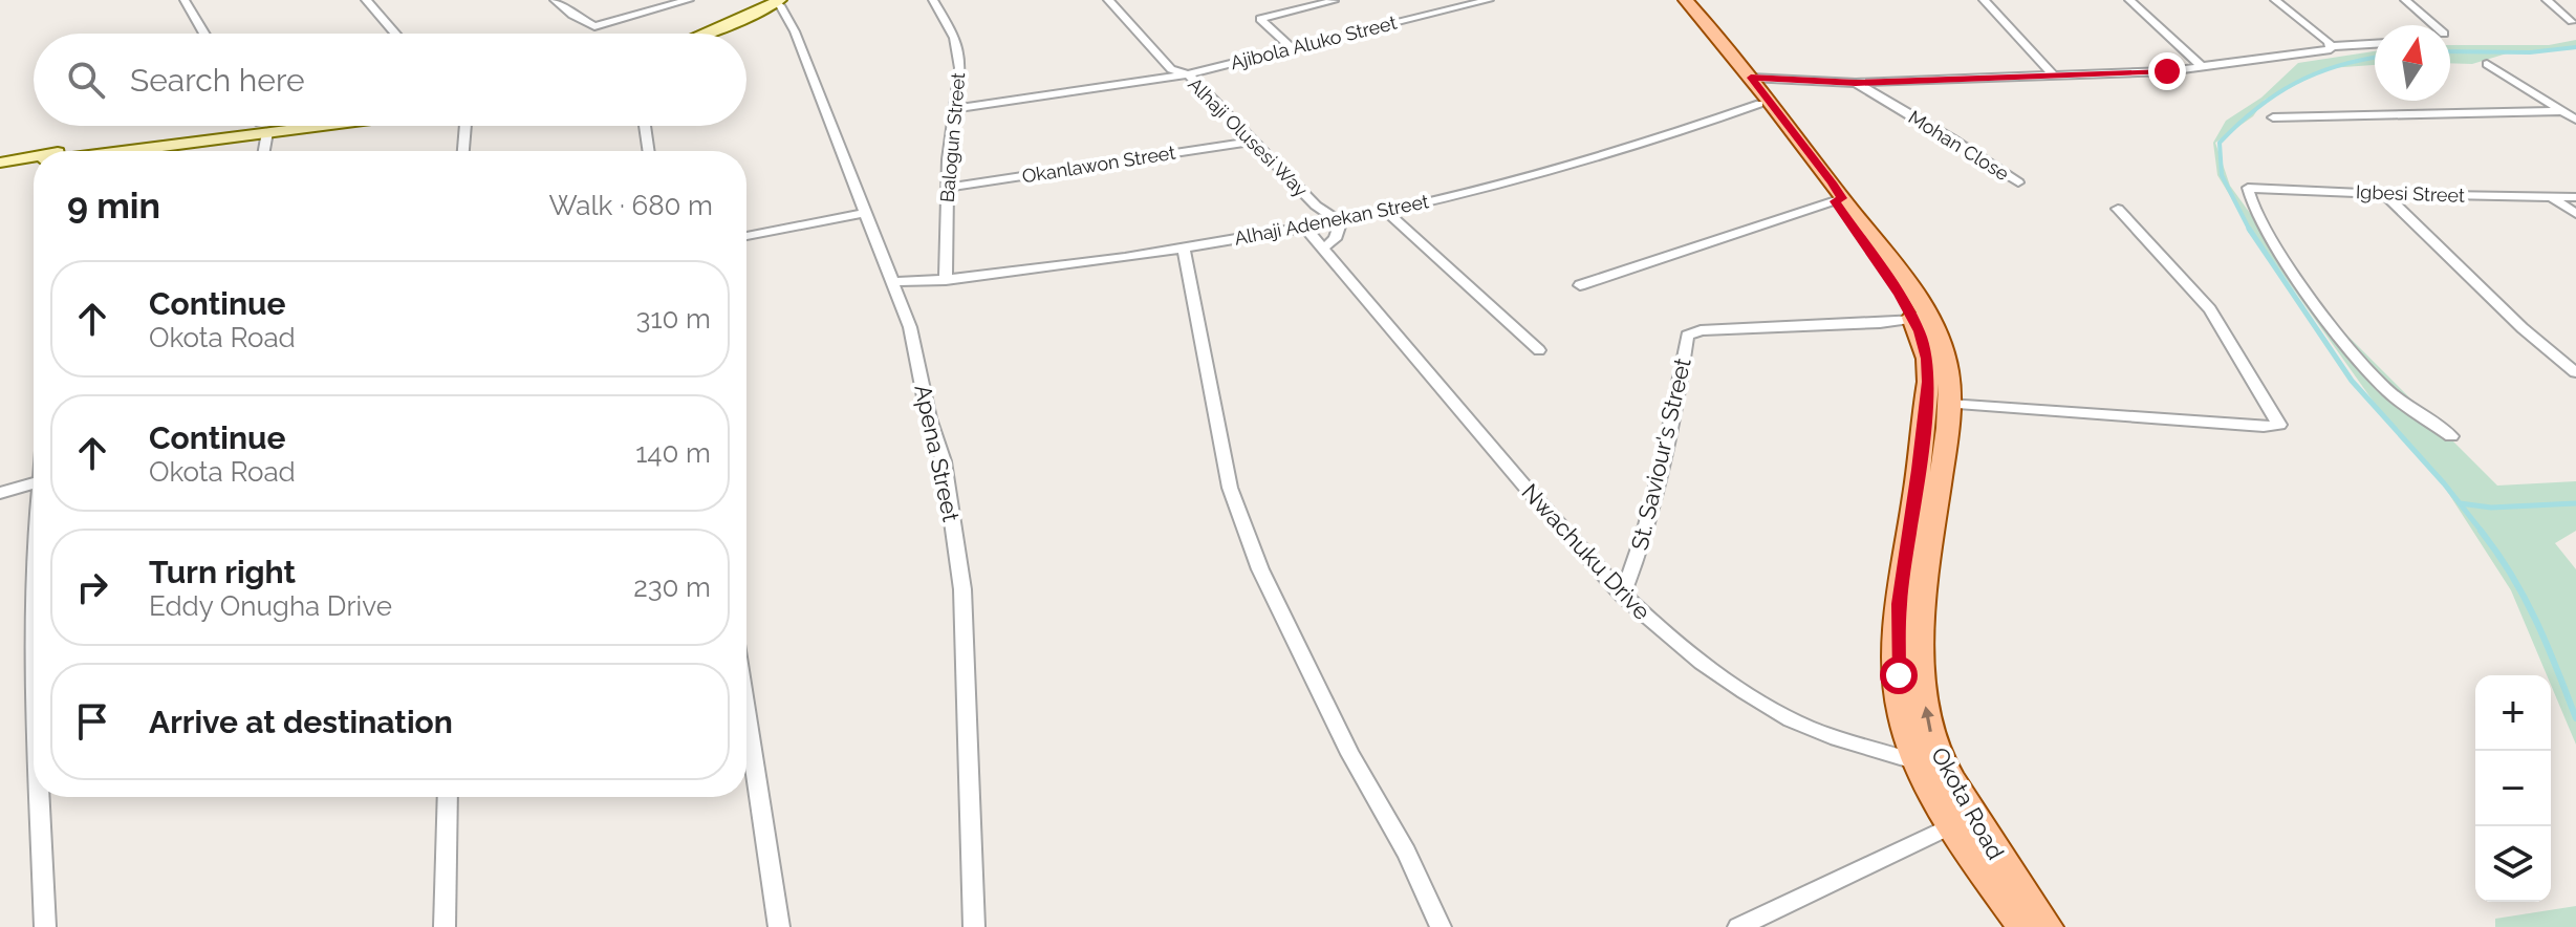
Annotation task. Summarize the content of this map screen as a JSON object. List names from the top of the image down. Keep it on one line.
{"streets":{"main road":["Okota Road"],"street":["Ajibola Aluko Street","Balogun Street","Alhaji Olusesi Way","Mohan Close","Okanlawon Street","Igbesi Street","Alhaji Adenekan Street","Apena Street","St. Saviour's Street","Nwachuku Drive"]},"crossings":[["Ajibola Aluko Street","Balogun Street"],["Ajibola Aluko Street","Alhaji Olusesi Way"],["Balogun Street","Okanlawon Street"],["Balogun Street","Alhaji Adenekan Street"],["Alhaji Olusesi Way","Okanlawon Street"],["Alhaji Olusesi Way","Alhaji Adenekan Street"],["Alhaji Olusesi Way","Nwachuku Drive"],["Alhaji Adenekan Street","Apena Street"],["Alhaji Adenekan Street","Nwachuku Drive"],["Alhaji Adenekan Street","Okota Road"],["St. Saviour's Street","Nwachuku Drive"],["St. Saviour's Street","Okota Road"],["Nwachuku Drive","Okota Road"]],"north":"top","page":{"search":"Search here","heading":["9 min","Walk · 680 m"],"list":[["Continue","Okota Road","310 m"],["Continue","Okota Road","140 m"],["Turn right","Eddy Onugha Drive","230 m"],"Arrive at destination"],"map_buttons":["+","−"]}}
